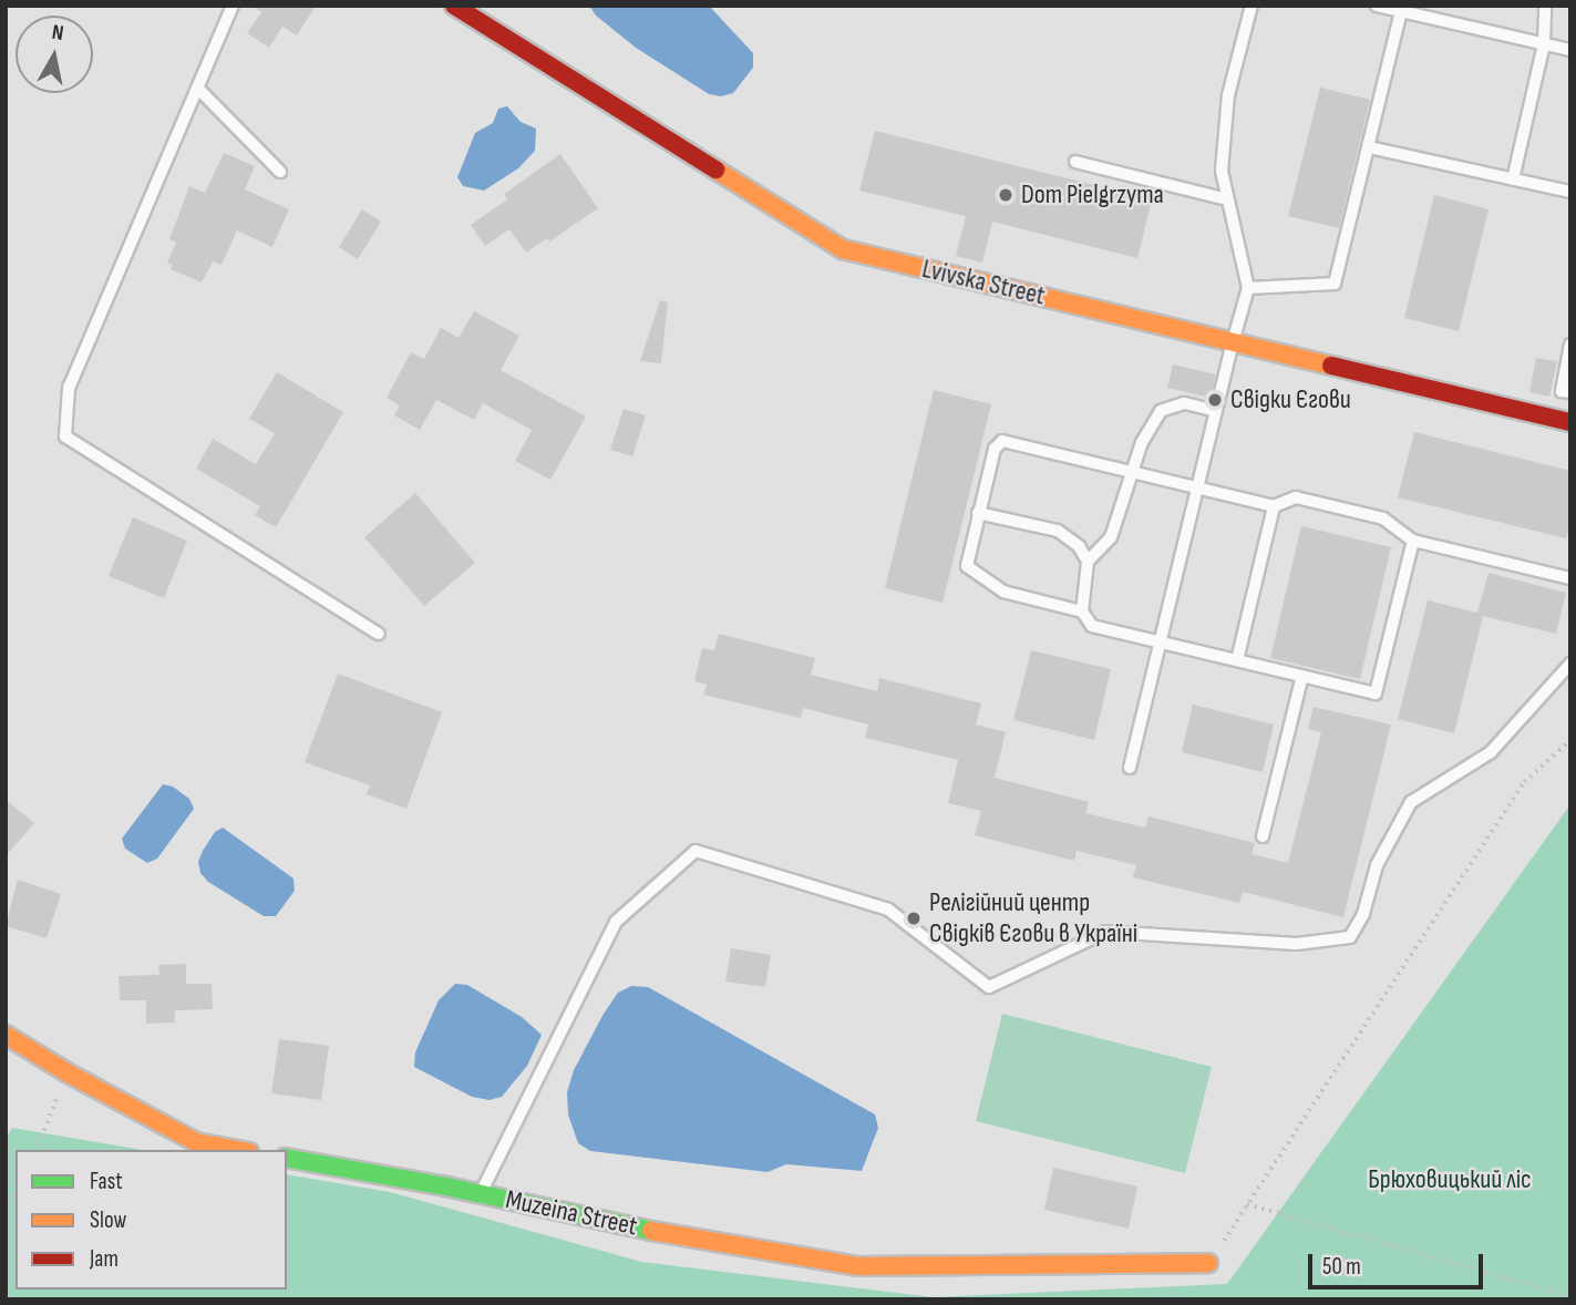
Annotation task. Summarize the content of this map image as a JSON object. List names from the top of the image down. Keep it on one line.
{"streets":{"street":["Lvivska Street","Muzeina Street"]},"parks":["Брюховицький ліс"],"places":["Dom Pielgrzyma","Свідки Єгови","Релігійний центр Свідків Єгови в Україні"],"legend":["Fast","Slow","Jam"],"scale_bar":"50 m","north":"top"}
